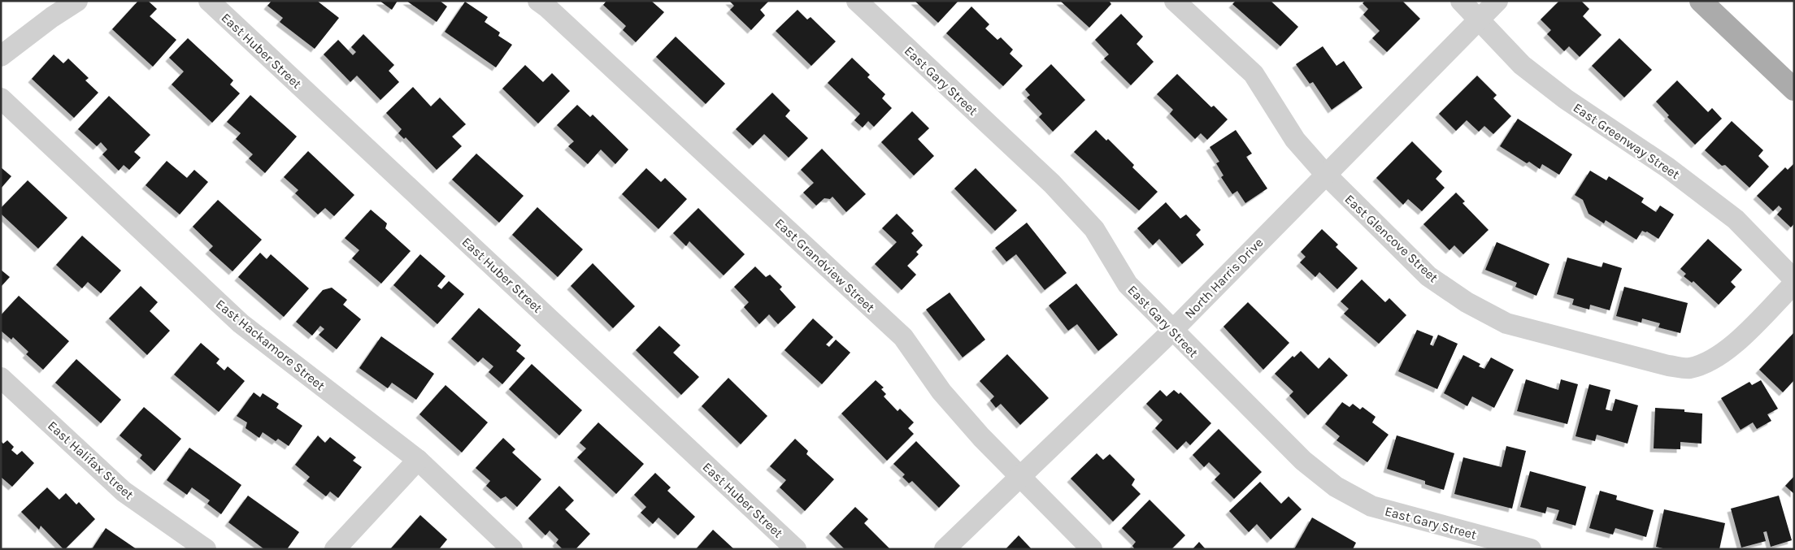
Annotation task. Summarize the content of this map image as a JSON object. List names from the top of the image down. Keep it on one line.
{"streets":{"street":["East Huber Street","East Gary Street","East Greenway Street","East Glencove Street","East Grandview Street","North Harris Drive","East Hackamore Street","East Halifax Street"]},"crossings":[["East Gary Street","North Harris Drive"],["East Greenway Street","North Harris Drive"],["East Glencove Street","North Harris Drive"],["East Grandview Street","North Harris Drive"]]}
